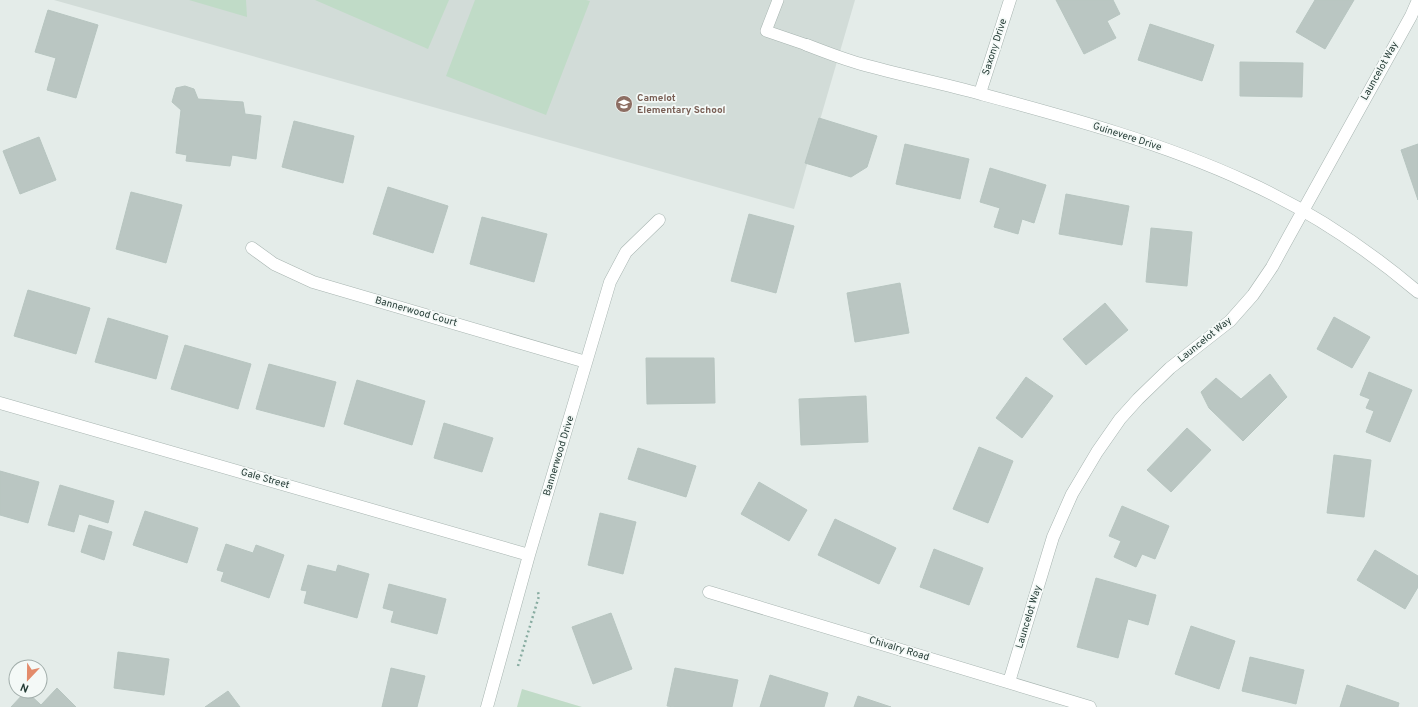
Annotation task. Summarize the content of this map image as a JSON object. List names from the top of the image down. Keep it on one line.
{"streets":{"street":["Saxony Drive","Launcelot Way","Guinevere Drive","Bannerwood Court","Bannerwood Drive","Gale Street","Chivalry Road"]},"crossings":[["Saxony Drive","Guinevere Drive"],["Launcelot Way","Guinevere Drive"],["Launcelot Way","Chivalry Road"],["Bannerwood Court","Bannerwood Drive"],["Bannerwood Drive","Gale Street"]],"places":{"school or university":["Camelot Elementary School"]},"north":"bottom"}
